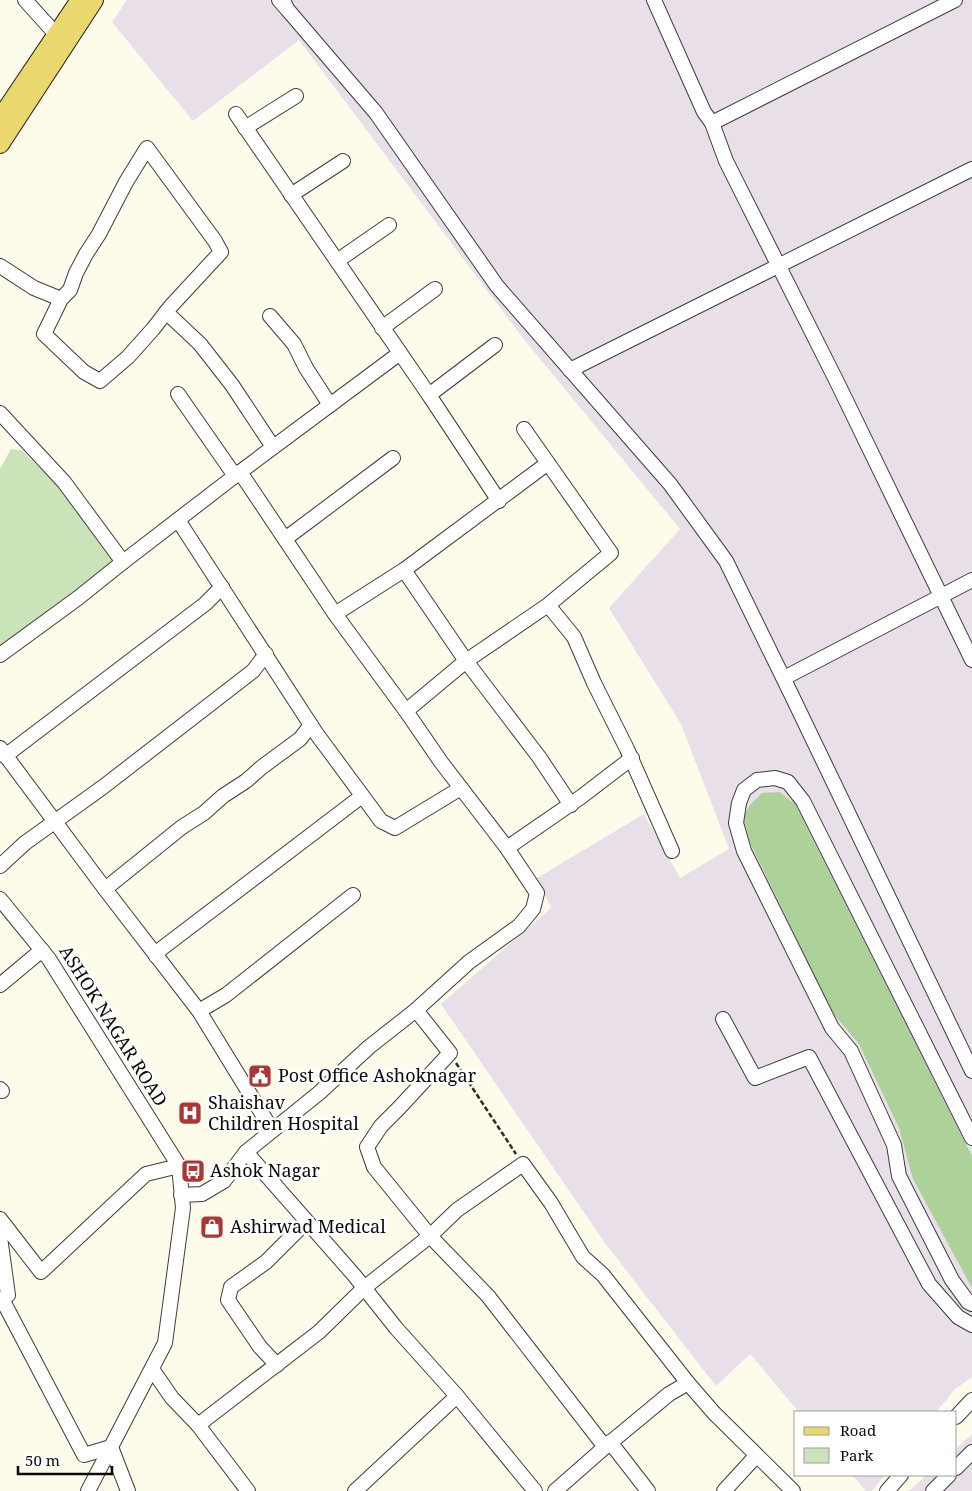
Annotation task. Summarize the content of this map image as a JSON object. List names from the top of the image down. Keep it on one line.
{"streets":{"street":["ASHOK NAGAR ROAD"]},"places":{"public building":["Post Office Ashoknagar"],"hospital":["Shaishav Children Hospital"],"bus stop":["Ashok Nagar"],"shop":["Ashirwad Medical"]},"legend":["Road","Park"],"scale_bar":"50 m"}
